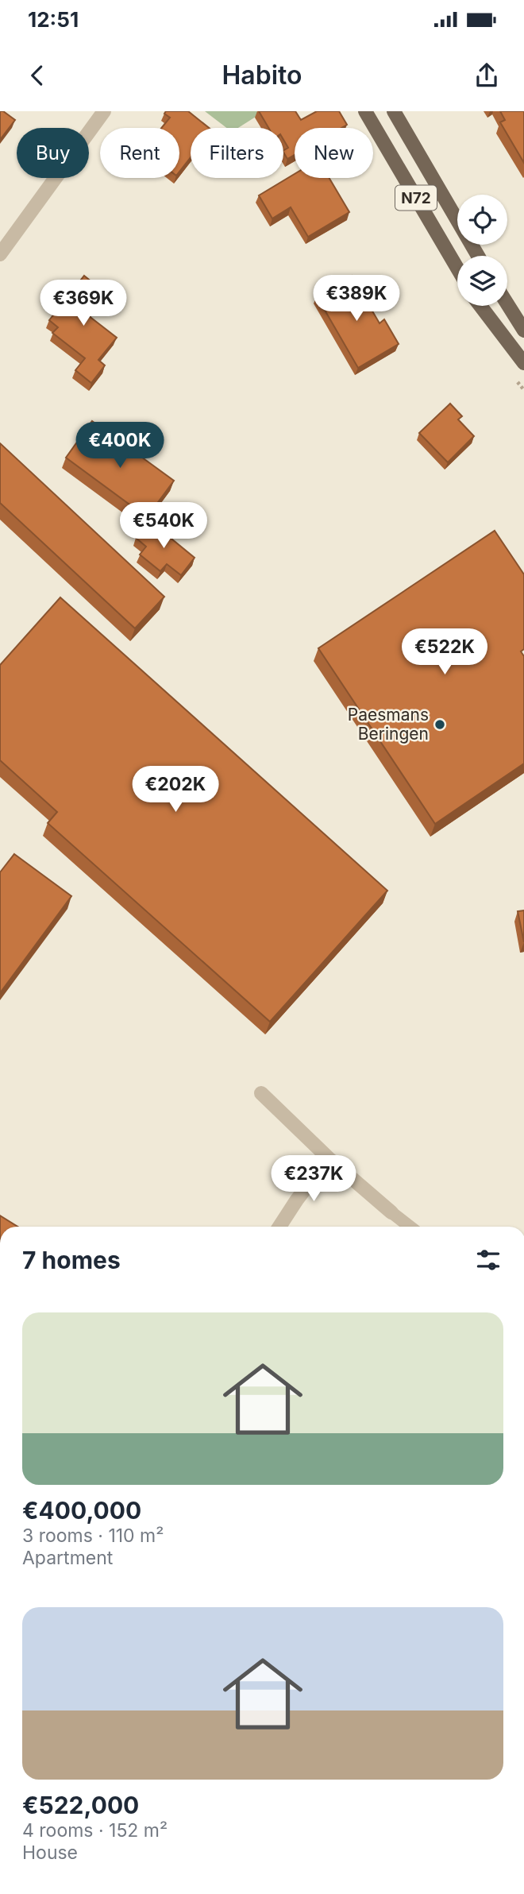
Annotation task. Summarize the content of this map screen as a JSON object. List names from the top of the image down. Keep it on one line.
{"streets":{"main road":["N72"]},"places":["Paesmans Beringen"],"page":{"status":"12:51","header":"Habito","chip":["Buy","Rent","Filters","New"],"price":["€389K","€369K","€400K","€540K","€522K","€202K","€237K"],"heading":"7 homes","list":[{"name":"€400,000","note":"3 rooms · 110 m² · Apartment"},{"name":"€522,000","note":"4 rooms · 152 m² · House"}]}}
